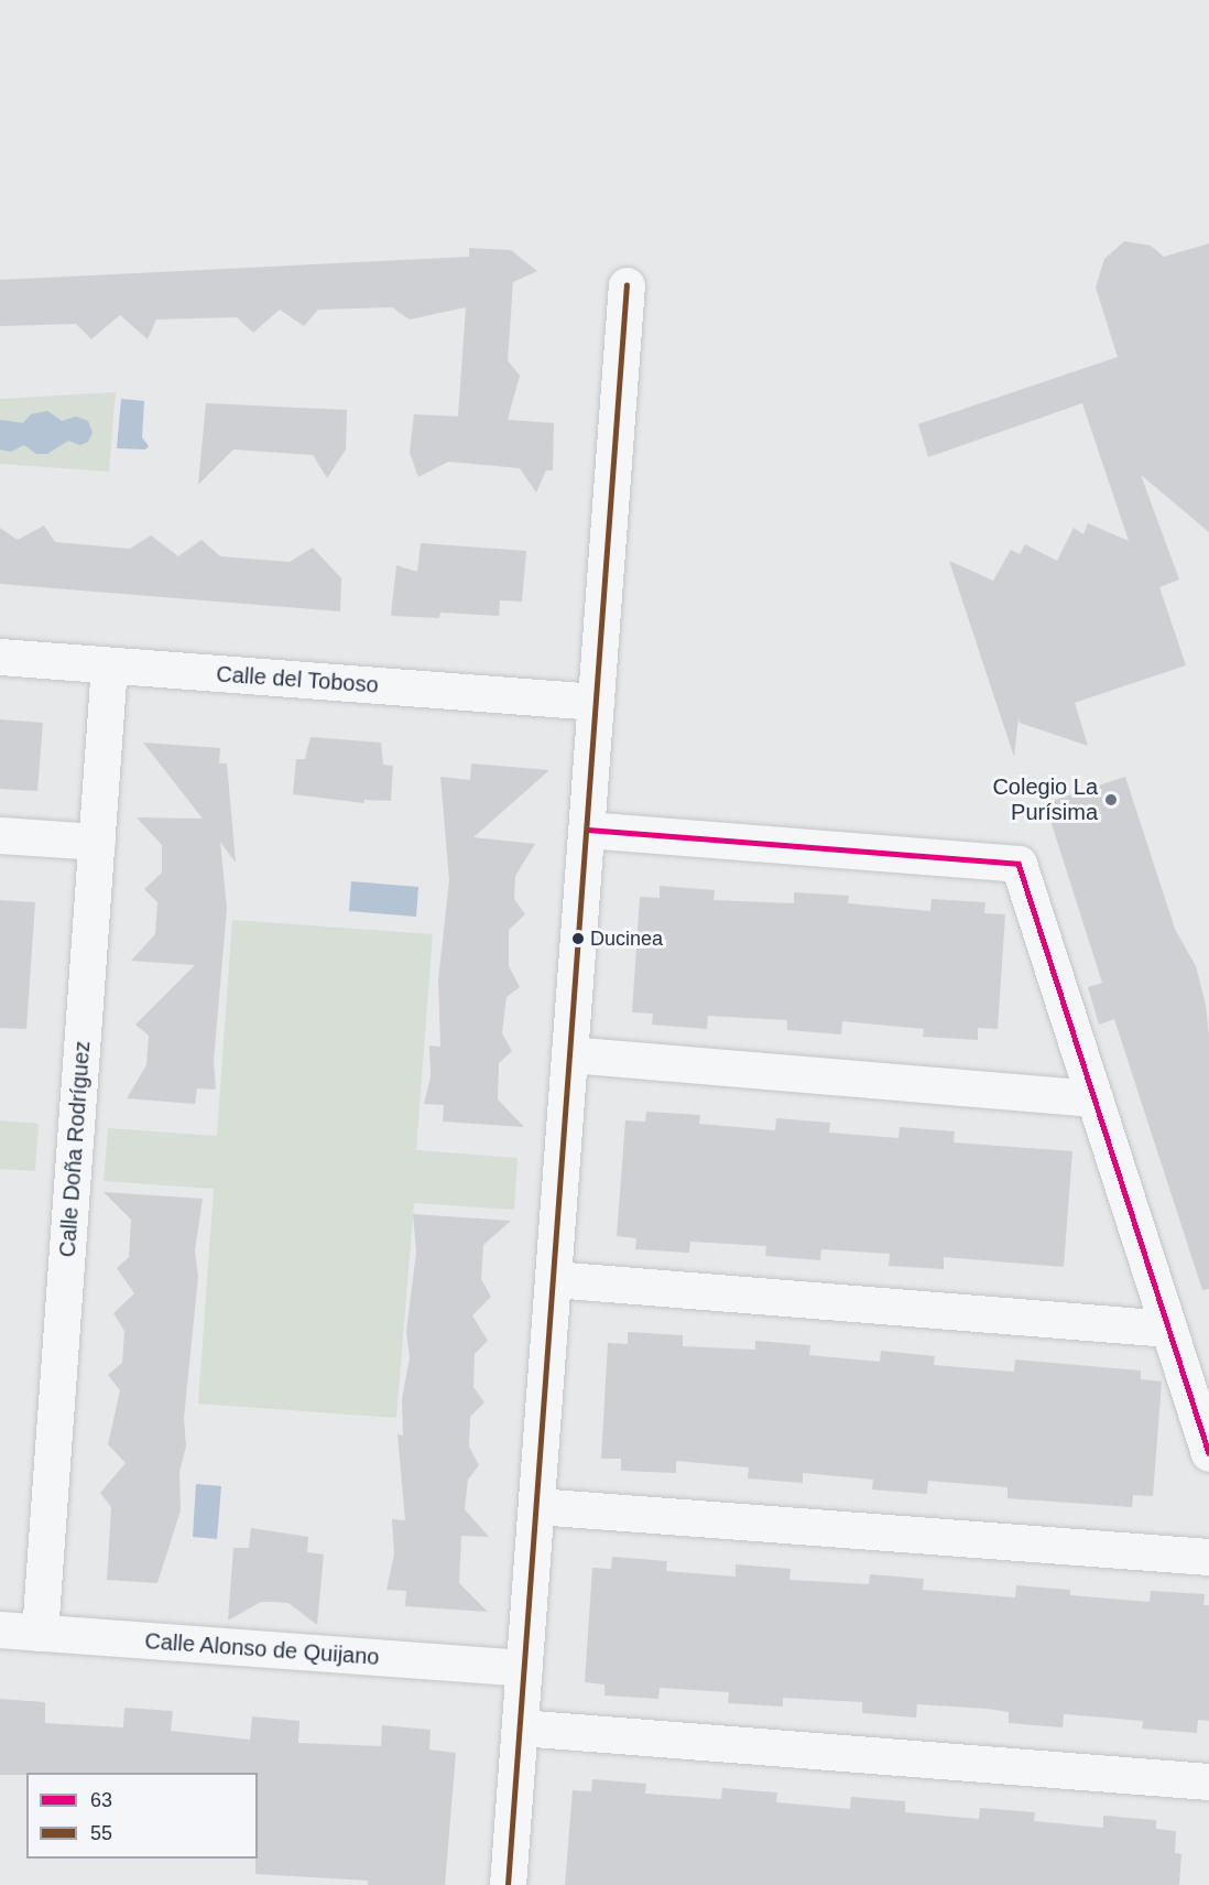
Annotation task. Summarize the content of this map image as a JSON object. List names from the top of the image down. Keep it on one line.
{"streets":{"street":["Calle del Toboso","Calle Doña Rodríguez","Calle Alonso de Quijano"]},"crossings":[["Calle del Toboso","Calle Doña Rodríguez"],["Calle Doña Rodríguez","Calle Alonso de Quijano"]],"places":["Colegio La Purísima","Ducinea"],"lines":["transit line 55","transit line 63"],"legend":["63","55"]}
